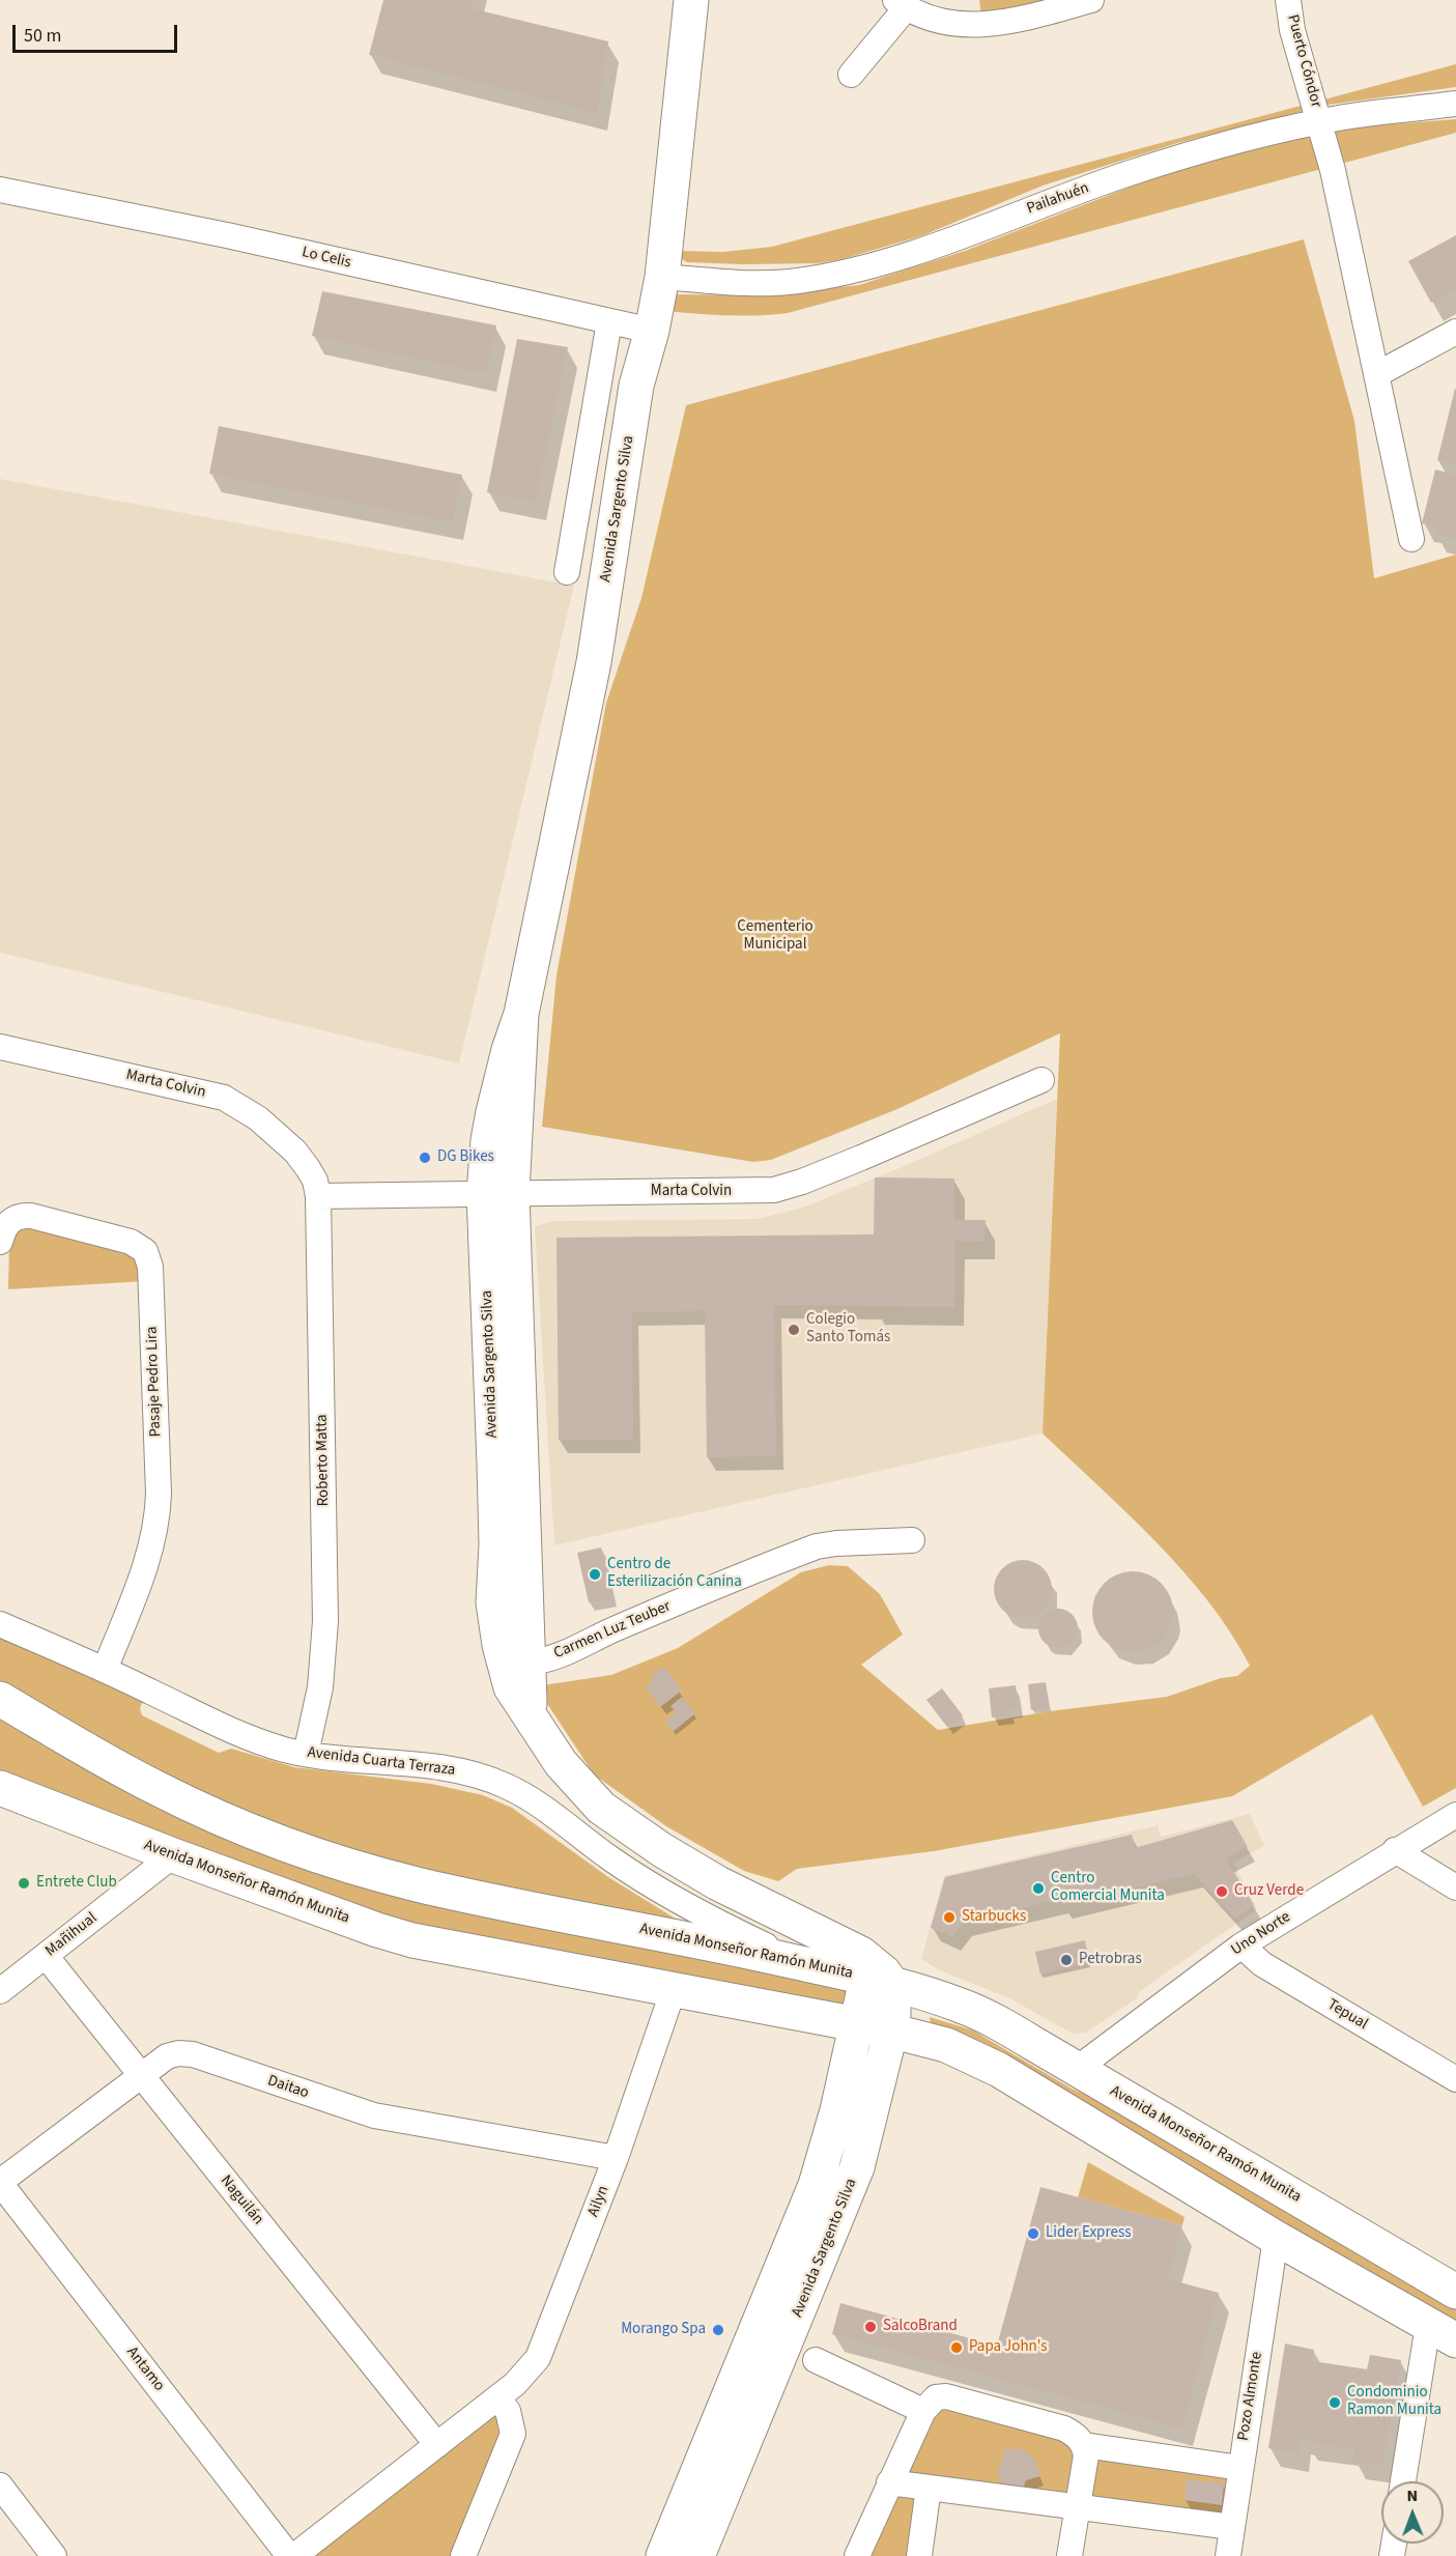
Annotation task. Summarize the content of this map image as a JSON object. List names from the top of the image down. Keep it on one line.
{"streets":{"main road":["Avenida Sargento Silva","Avenida Monseñor Ramón Munita"],"street":["Puerto Cóndor","Pailahuén","Lo Celis","Marta Colvin","Pasaje Pedro Lira","Roberto Matta","Carmen Luz Teuber","Avenida Cuarta Terraza","Uno Norte","Mañihual","Tepual","Daitao","Naguilán","Ailyn","Antamo","Pozo Almonte"]},"crossings":[["Puerto Cóndor","Pailahuén"],["Pailahuén","Avenida Sargento Silva"],["Lo Celis","Avenida Sargento Silva"],["Avenida Sargento Silva","Marta Colvin"],["Avenida Sargento Silva","Carmen Luz Teuber"],["Avenida Sargento Silva","Avenida Monseñor Ramón Munita"],["Marta Colvin","Roberto Matta"],["Pasaje Pedro Lira","Avenida Cuarta Terraza"],["Roberto Matta","Avenida Cuarta Terraza"],["Avenida Cuarta Terraza","Avenida Monseñor Ramón Munita"],["Avenida Monseñor Ramón Munita","Uno Norte"],["Avenida Monseñor Ramón Munita","Mañihual"],["Avenida Monseñor Ramón Munita","Ailyn"],["Avenida Monseñor Ramón Munita","Pozo Almonte"],["Uno Norte","Tepual"],["Mañihual","Naguilán"],["Daitao","Naguilán"],["Daitao","Ailyn"],["Daitao","Antamo"],["Naguilán","Ailyn"]],"parks":["Cementerio Municipal"],"places":["DG Bikes","Colegio Santo Tomás","Centro de Esterilización Canina","Entrete Club","Centro Comercial Munita","Cruz Verde","Starbucks","Petrobras","Lider Express","SalcoBrand","Morango Spa","Papa John's","Condominio Ramon Munita"],"scale_bar":"50 m","north":"top"}
